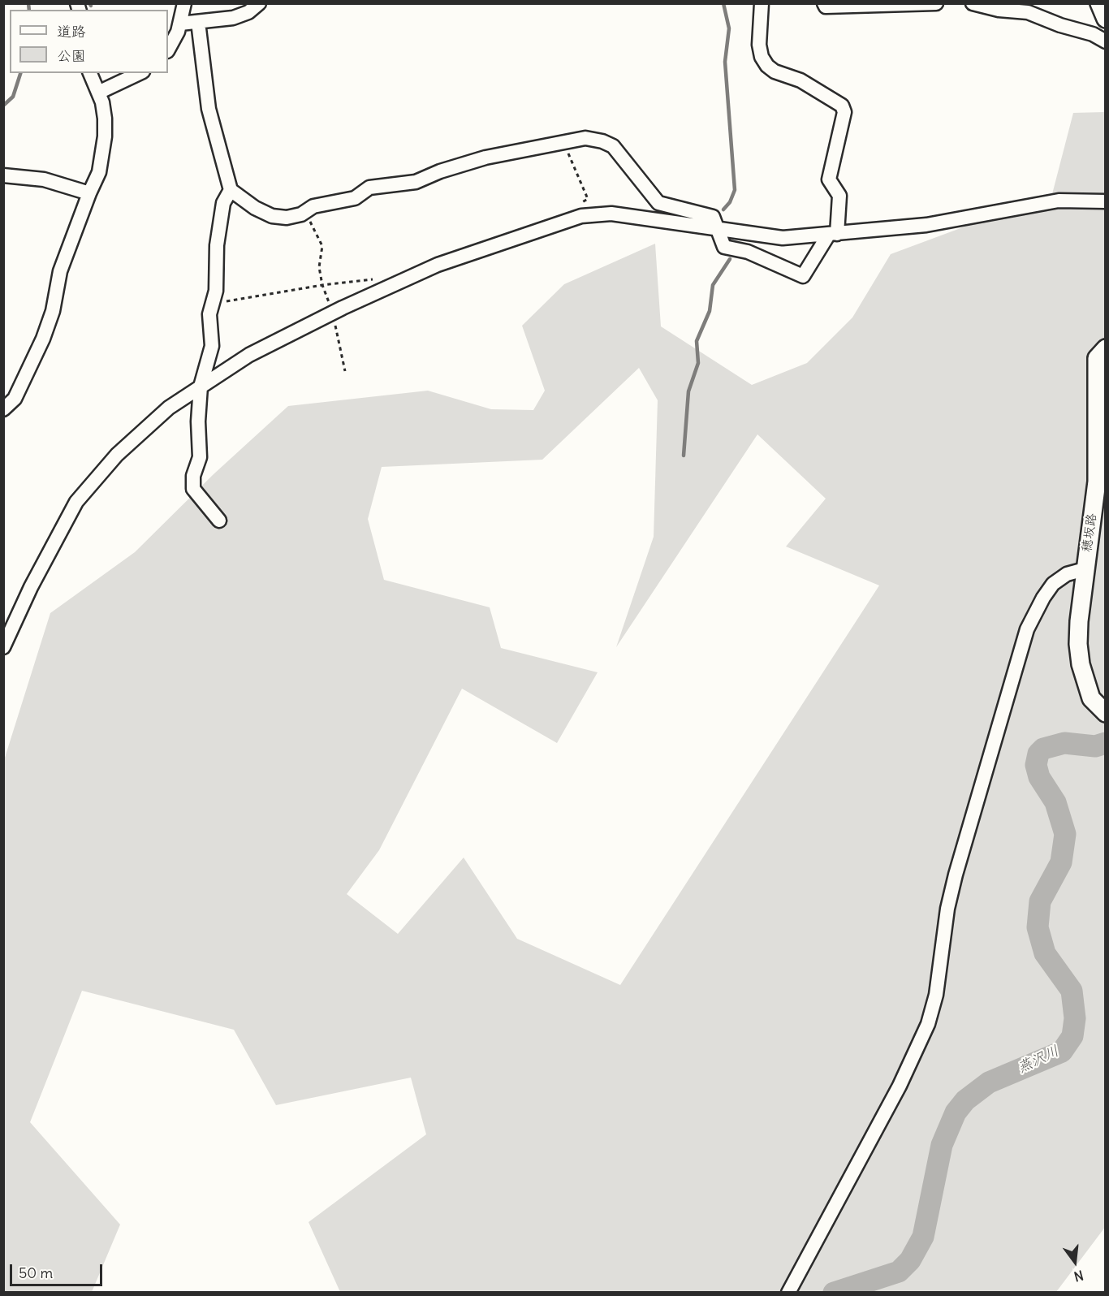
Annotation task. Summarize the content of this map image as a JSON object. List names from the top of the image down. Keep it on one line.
{"streets":{"main road":["穂坂路"]},"water":["燕沢川"],"legend":["道路","公園"],"scale_bar":"50 m","north":"bottom"}
